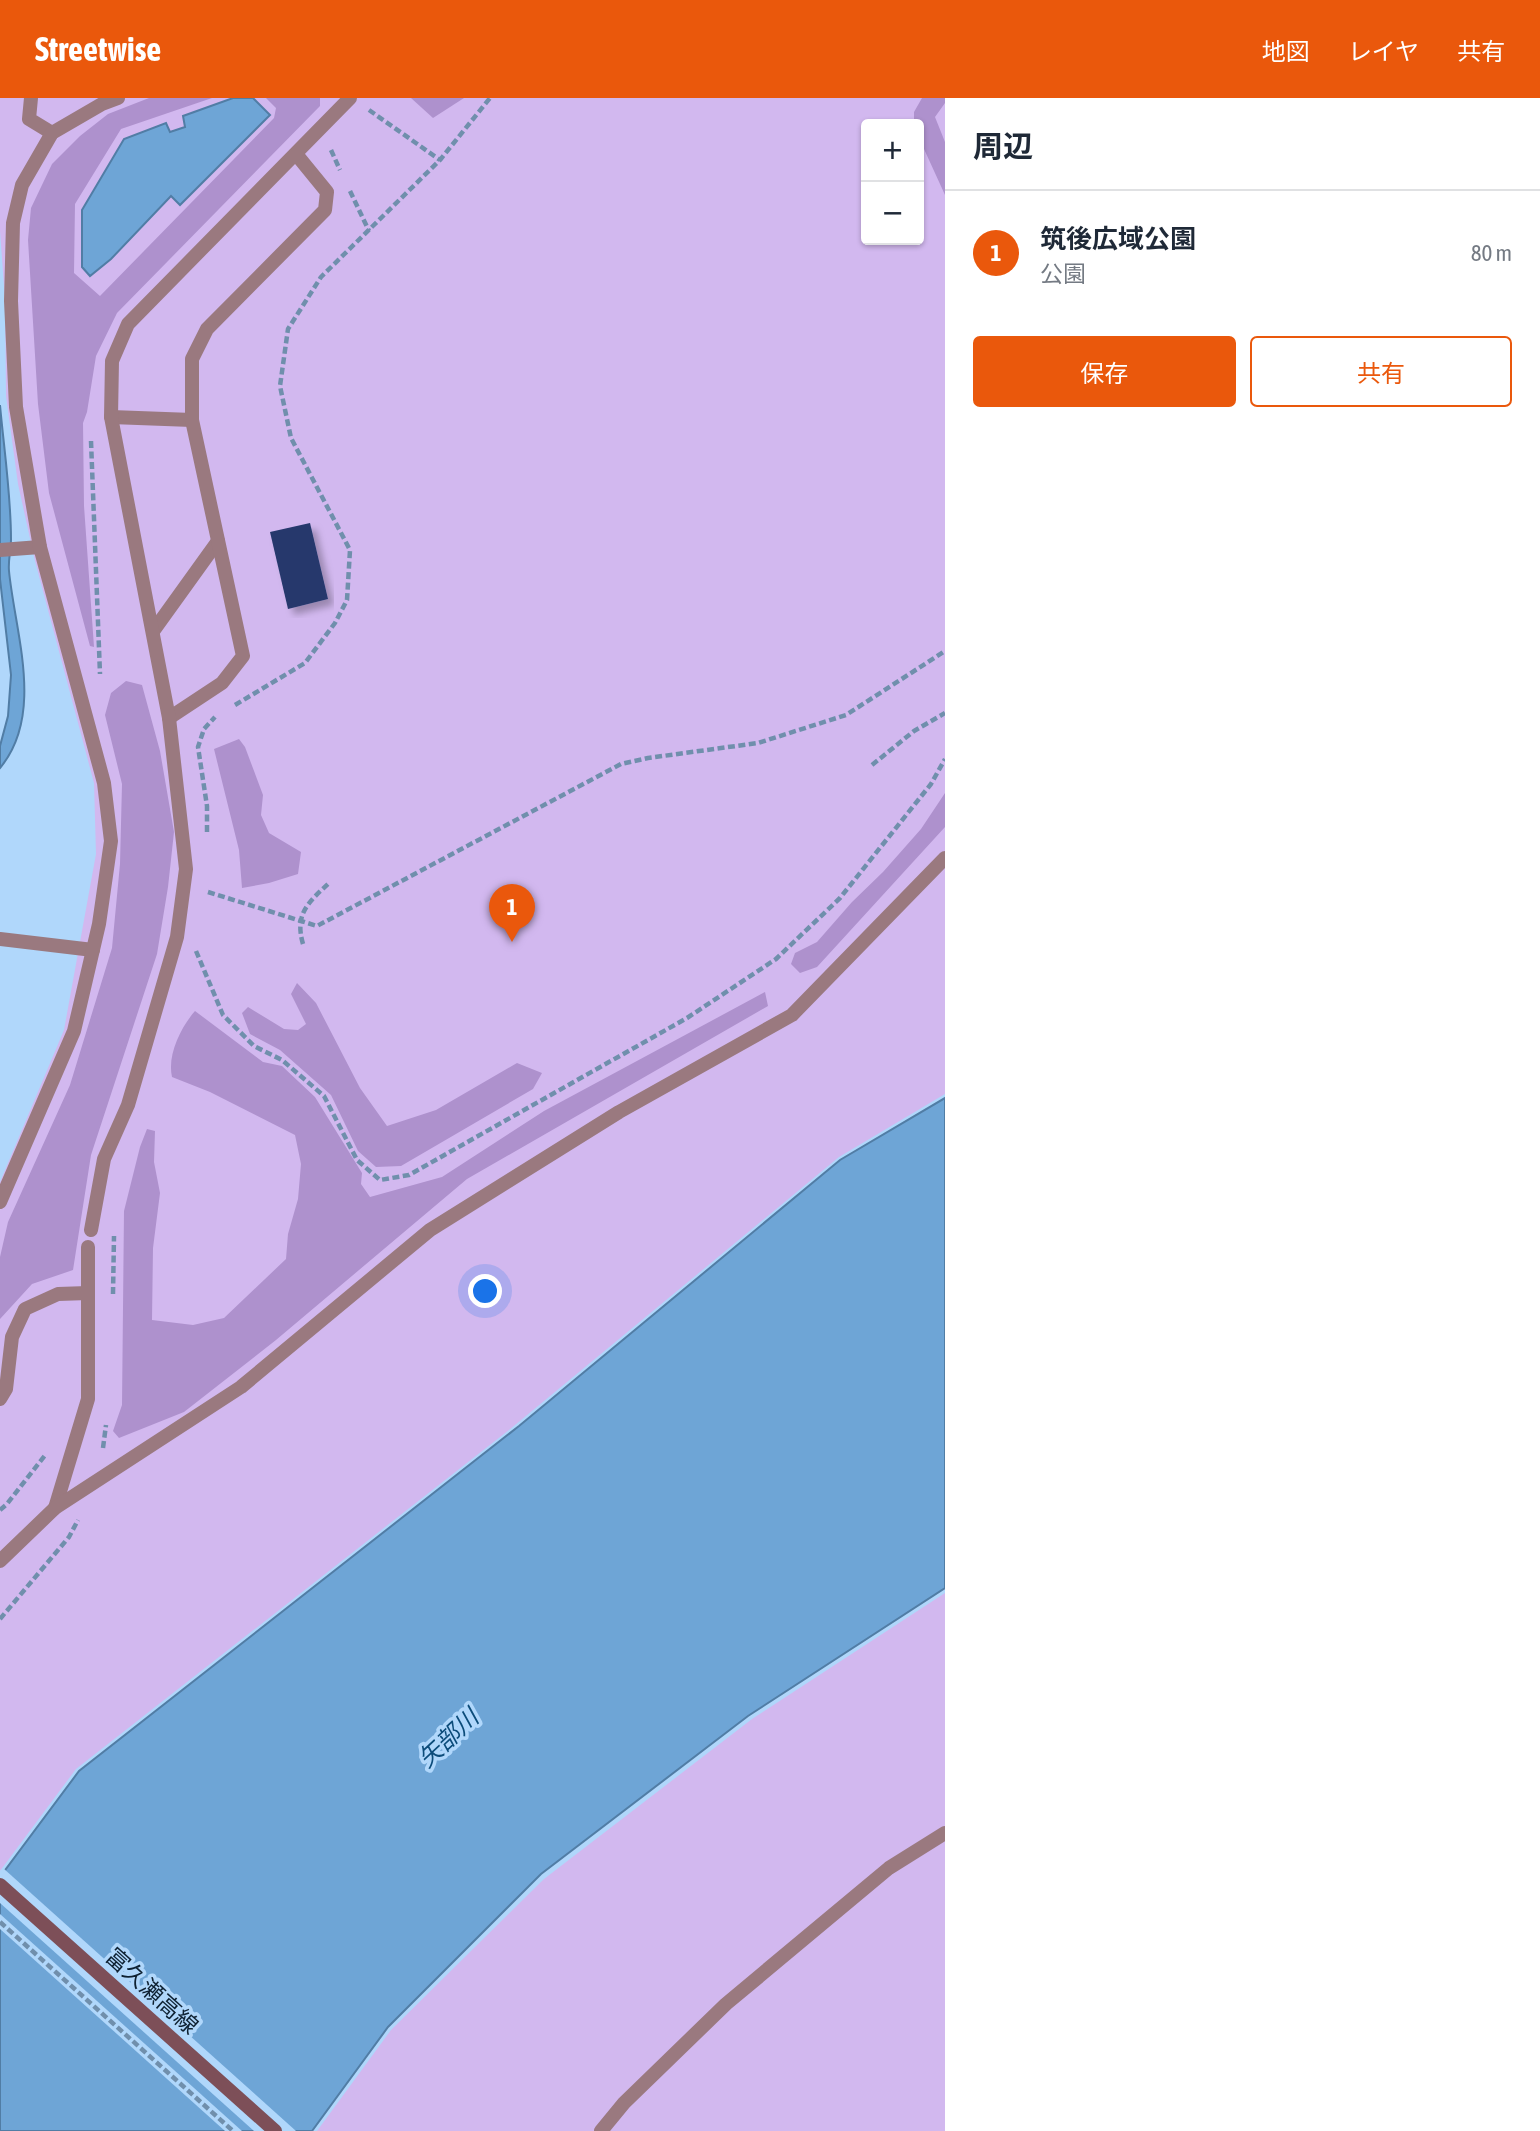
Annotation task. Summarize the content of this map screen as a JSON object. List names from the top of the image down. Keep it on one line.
{"streets":{"main road":["富久瀬高線"]},"water":["矢部川"],"page":{"header":"Streetwise","nav":["地図","レイヤ","共有"],"heading":"周辺","map_buttons":["+","−"],"list":[{"mark":"1","name":"筑後広域公園","note":"公園","value":"80 m"}],"buttons":["保存","共有"],"pins":"1"}}
